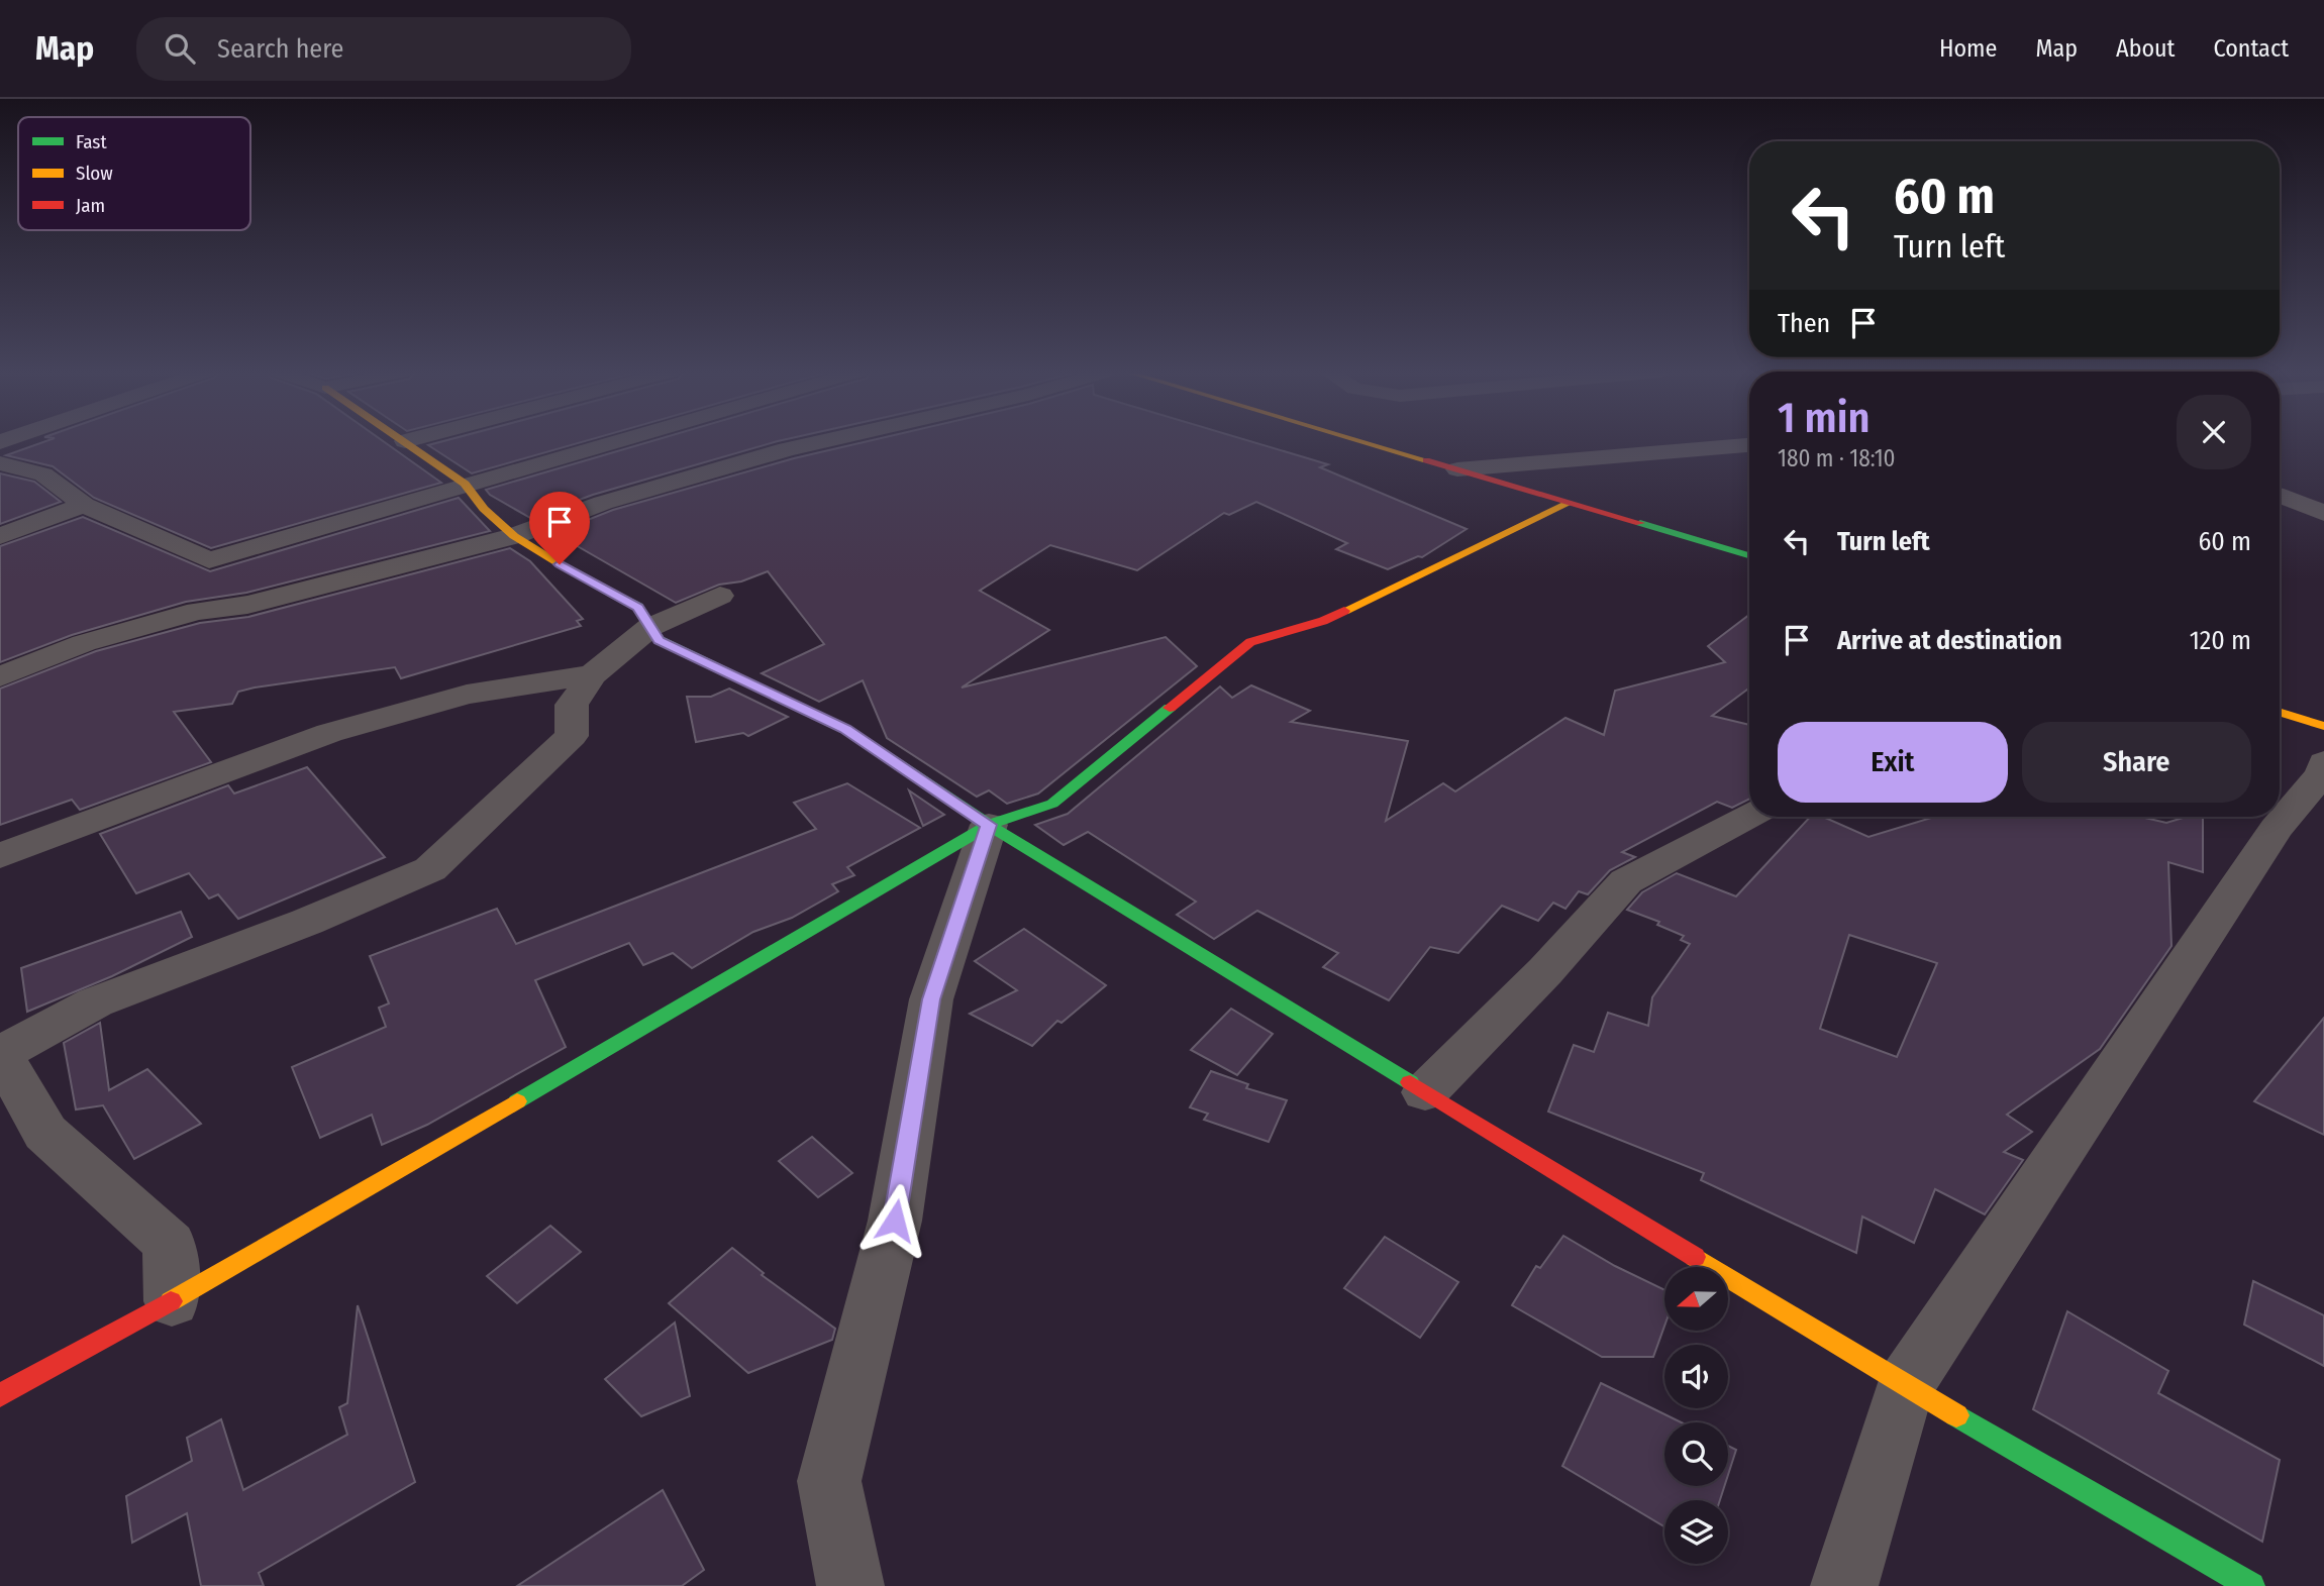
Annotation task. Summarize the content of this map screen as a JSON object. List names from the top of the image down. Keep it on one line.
{"legend":["Fast","Slow","Jam"],"north":"left","page":{"header":"Map","search":"Search here","nav":["Home","Map","About","Contact"],"turn":["60 m","Turn left"],"then":"Then","heading":["1 min","180 m · 18:10"],"list":[{"name":"Turn left","value":"60 m"},{"name":"Arrive at destination","value":"120 m"}],"buttons":["Exit","Share"]}}
